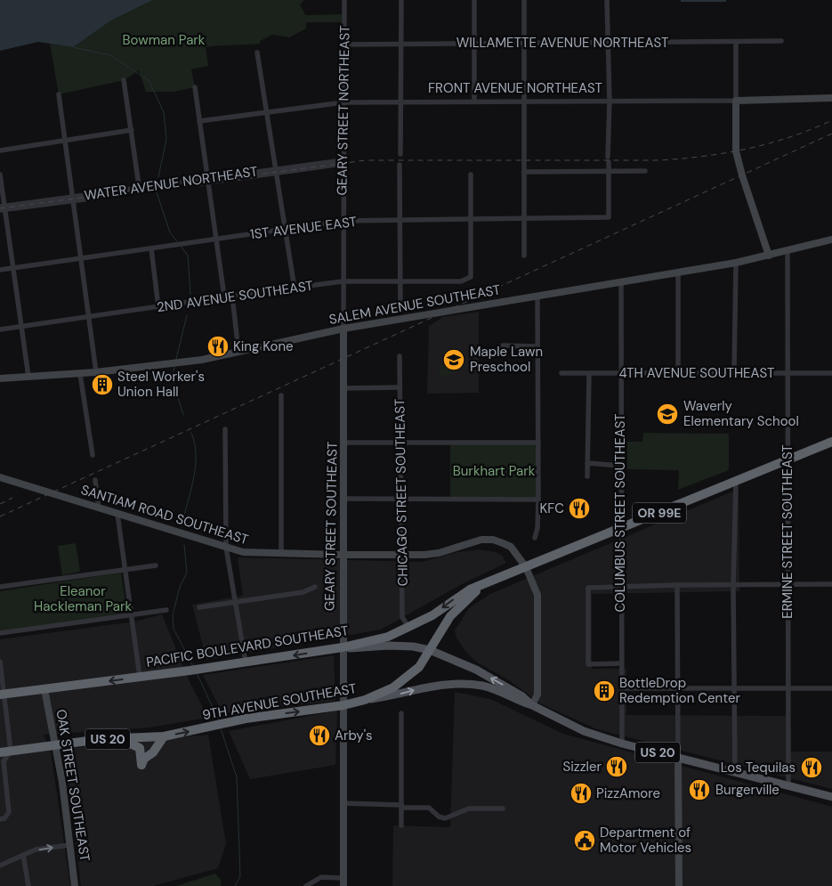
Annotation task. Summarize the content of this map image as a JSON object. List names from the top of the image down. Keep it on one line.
{"streets":{"highway":["OR 99E","PACIFIC BOULEVARD SOUTHEAST","9TH AVENUE SOUTHEAST","US 20"],"main road":["FRONT AVENUE NORTHEAST","SALEM AVENUE SOUTHEAST","SANTIAM ROAD SOUTHEAST","GEARY STREET SOUTHEAST","OAK STREET SOUTHEAST"],"street":["WILLAMETTE AVENUE NORTHEAST","GEARY STREET NORTHEAST","WATER AVENUE NORTHEAST","1ST AVENUE EAST","2ND AVENUE SOUTHEAST","4TH AVENUE SOUTHEAST","CHICAGO STREET SOUTHEAST","COLUMBUS STREET SOUTHEAST","ERMINE STREET SOUTHEAST"]},"crossings":[["WILLAMETTE AVENUE NORTHEAST","GEARY STREET NORTHEAST"],["FRONT AVENUE NORTHEAST","GEARY STREET NORTHEAST"],["GEARY STREET NORTHEAST","WATER AVENUE NORTHEAST"],["GEARY STREET NORTHEAST","1ST AVENUE EAST"],["GEARY STREET NORTHEAST","GEARY STREET SOUTHEAST"],["1ST AVENUE EAST","2ND AVENUE SOUTHEAST"],["1ST AVENUE EAST","GEARY STREET SOUTHEAST"],["2ND AVENUE SOUTHEAST","GEARY STREET SOUTHEAST"],["SALEM AVENUE SOUTHEAST","COLUMBUS STREET SOUTHEAST"],["SALEM AVENUE SOUTHEAST","GEARY STREET SOUTHEAST"],["SALEM AVENUE SOUTHEAST","ERMINE STREET SOUTHEAST"],["4TH AVENUE SOUTHEAST","COLUMBUS STREET SOUTHEAST"],["4TH AVENUE SOUTHEAST","ERMINE STREET SOUTHEAST"],["CHICAGO STREET SOUTHEAST","SANTIAM ROAD SOUTHEAST"],["CHICAGO STREET SOUTHEAST","PACIFIC BOULEVARD SOUTHEAST"],["COLUMBUS STREET SOUTHEAST","PACIFIC BOULEVARD SOUTHEAST"],["COLUMBUS STREET SOUTHEAST","US 20"],["SANTIAM ROAD SOUTHEAST","GEARY STREET SOUTHEAST"],["SANTIAM ROAD SOUTHEAST","PACIFIC BOULEVARD SOUTHEAST"],["SANTIAM ROAD SOUTHEAST","9TH AVENUE SOUTHEAST"],["SANTIAM ROAD SOUTHEAST","US 20"],["GEARY STREET SOUTHEAST","PACIFIC BOULEVARD SOUTHEAST"],["GEARY STREET SOUTHEAST","9TH AVENUE SOUTHEAST"],["GEARY STREET SOUTHEAST","US 20"],["ERMINE STREET SOUTHEAST","PACIFIC BOULEVARD SOUTHEAST"],["ERMINE STREET SOUTHEAST","US 20"],["PACIFIC BOULEVARD SOUTHEAST","9TH AVENUE SOUTHEAST"],["PACIFIC BOULEVARD SOUTHEAST","US 20"],["PACIFIC BOULEVARD SOUTHEAST","OAK STREET SOUTHEAST"],["9TH AVENUE SOUTHEAST","US 20"],["9TH AVENUE SOUTHEAST","OAK STREET SOUTHEAST"]],"one_way":["9TH AVENUE SOUTHEAST"],"parks":["Bowman Park","Burkhart Park","Eleanor Hackleman Park"],"places":{"restaurant":["King Kone","KFC","Arby's","Sizzler","Los Tequilas","Burgerville","PizzAmore"],"school or university":["Maple Lawn Preschool","Waverly Elementary School"],"building":["Steel Worker's Union Hall","BottleDrop Redemption Center"],"public building":["Department of Motor Vehicles"]}}
